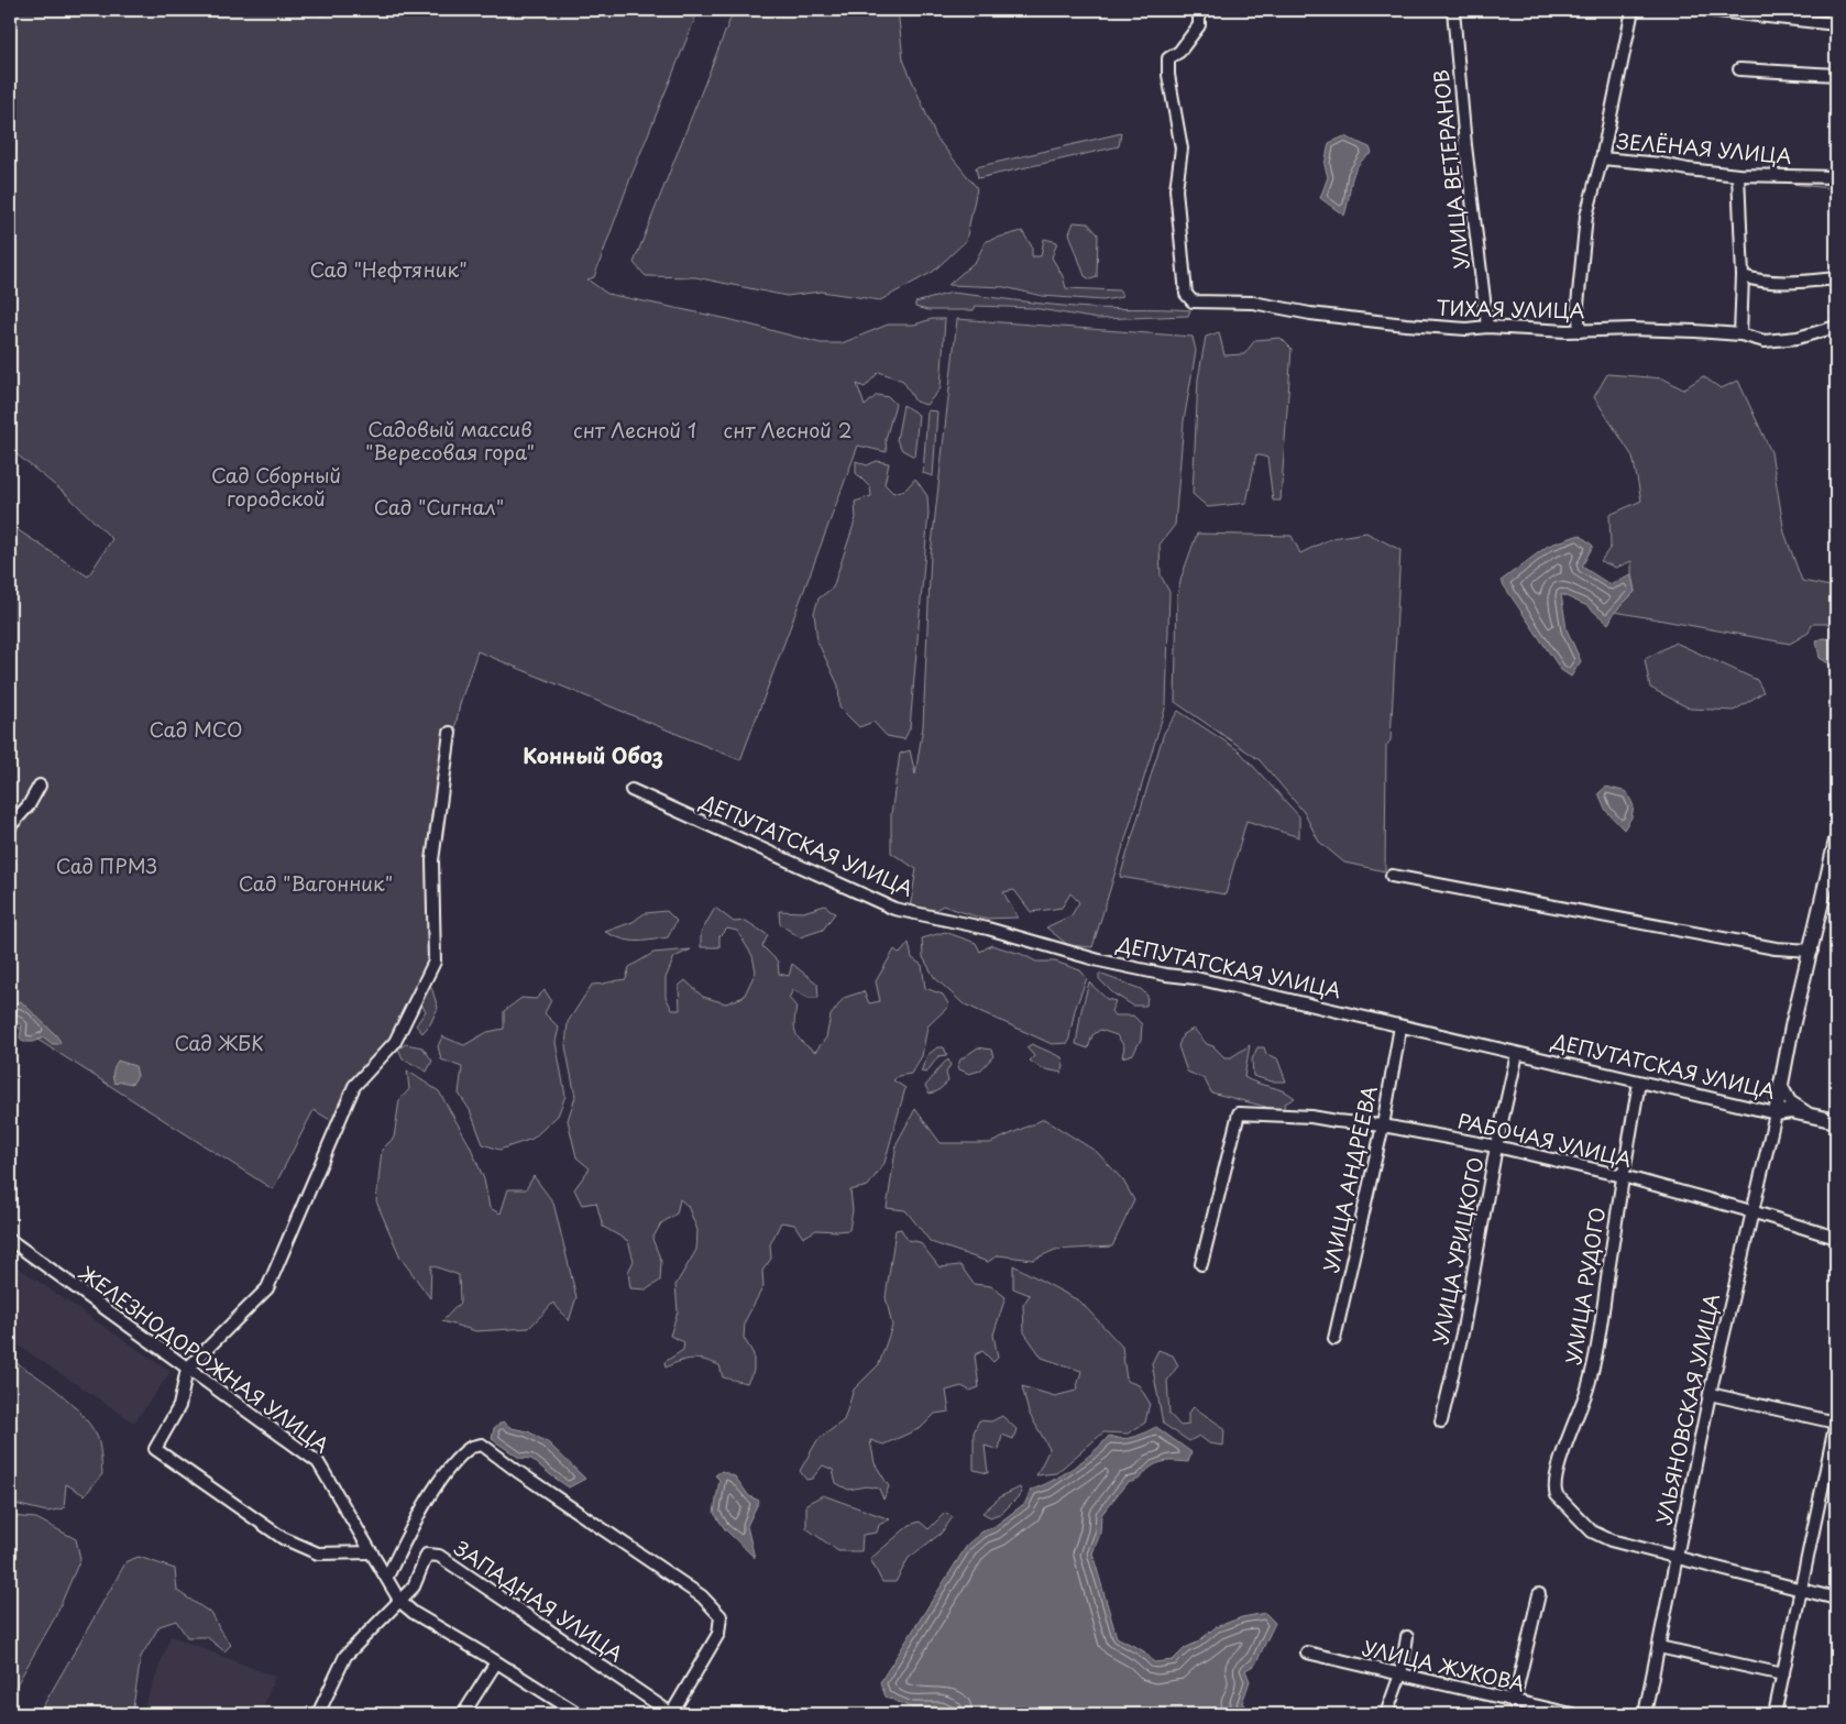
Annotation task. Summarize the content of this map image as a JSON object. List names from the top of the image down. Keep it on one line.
{"streets":{"main road":["ДЕПУТАТСКАЯ УЛИЦА"],"street":["ЗЕЛЁНАЯ УЛИЦА","УЛИЦА ВЕТЕРАНОВ","ТИХАЯ УЛИЦА","РАБОЧАЯ УЛИЦА","УЛИЦА АНДРЕЕВА","УЛИЦА УРИЦКОГО","УЛИЦА РУДОГО","ЖЕЛЕЗНОДОРОЖНАЯ УЛИЦА","УЛЬЯНОВСКАЯ УЛИЦА","ЗАПАДНАЯ УЛИЦА","УЛИЦА ЖУКОВА"]},"crossings":[["УЛИЦА ВЕТЕРАНОВ","ТИХАЯ УЛИЦА"],["ДЕПУТАТСКАЯ УЛИЦА","УЛИЦА АНДРЕЕВА"],["ДЕПУТАТСКАЯ УЛИЦА","УЛИЦА УРИЦКОГО"],["ДЕПУТАТСКАЯ УЛИЦА","УЛИЦА РУДОГО"],["ДЕПУТАТСКАЯ УЛИЦА","УЛЬЯНОВСКАЯ УЛИЦА"],["РАБОЧАЯ УЛИЦА","УЛИЦА АНДРЕЕВА"],["РАБОЧАЯ УЛИЦА","УЛИЦА УРИЦКОГО"],["РАБОЧАЯ УЛИЦА","УЛИЦА РУДОГО"],["РАБОЧАЯ УЛИЦА","УЛЬЯНОВСКАЯ УЛИЦА"],["УЛИЦА РУДОГО","УЛЬЯНОВСКАЯ УЛИЦА"],["ЖЕЛЕЗНОДОРОЖНАЯ УЛИЦА","ЗАПАДНАЯ УЛИЦА"]],"districts":["Конный Обоз"],"parks":["Сад \"Нефтяник\"","Садовый массив \"Вересовая гора\"","снт Лесной 1","снт Лесной 2","Сад Сборный городской","Сад \"Сигнал\"","Сад МСО","Сад ПРМЗ","Сад \"Вагонник\"","Сад ЖБК"]}
